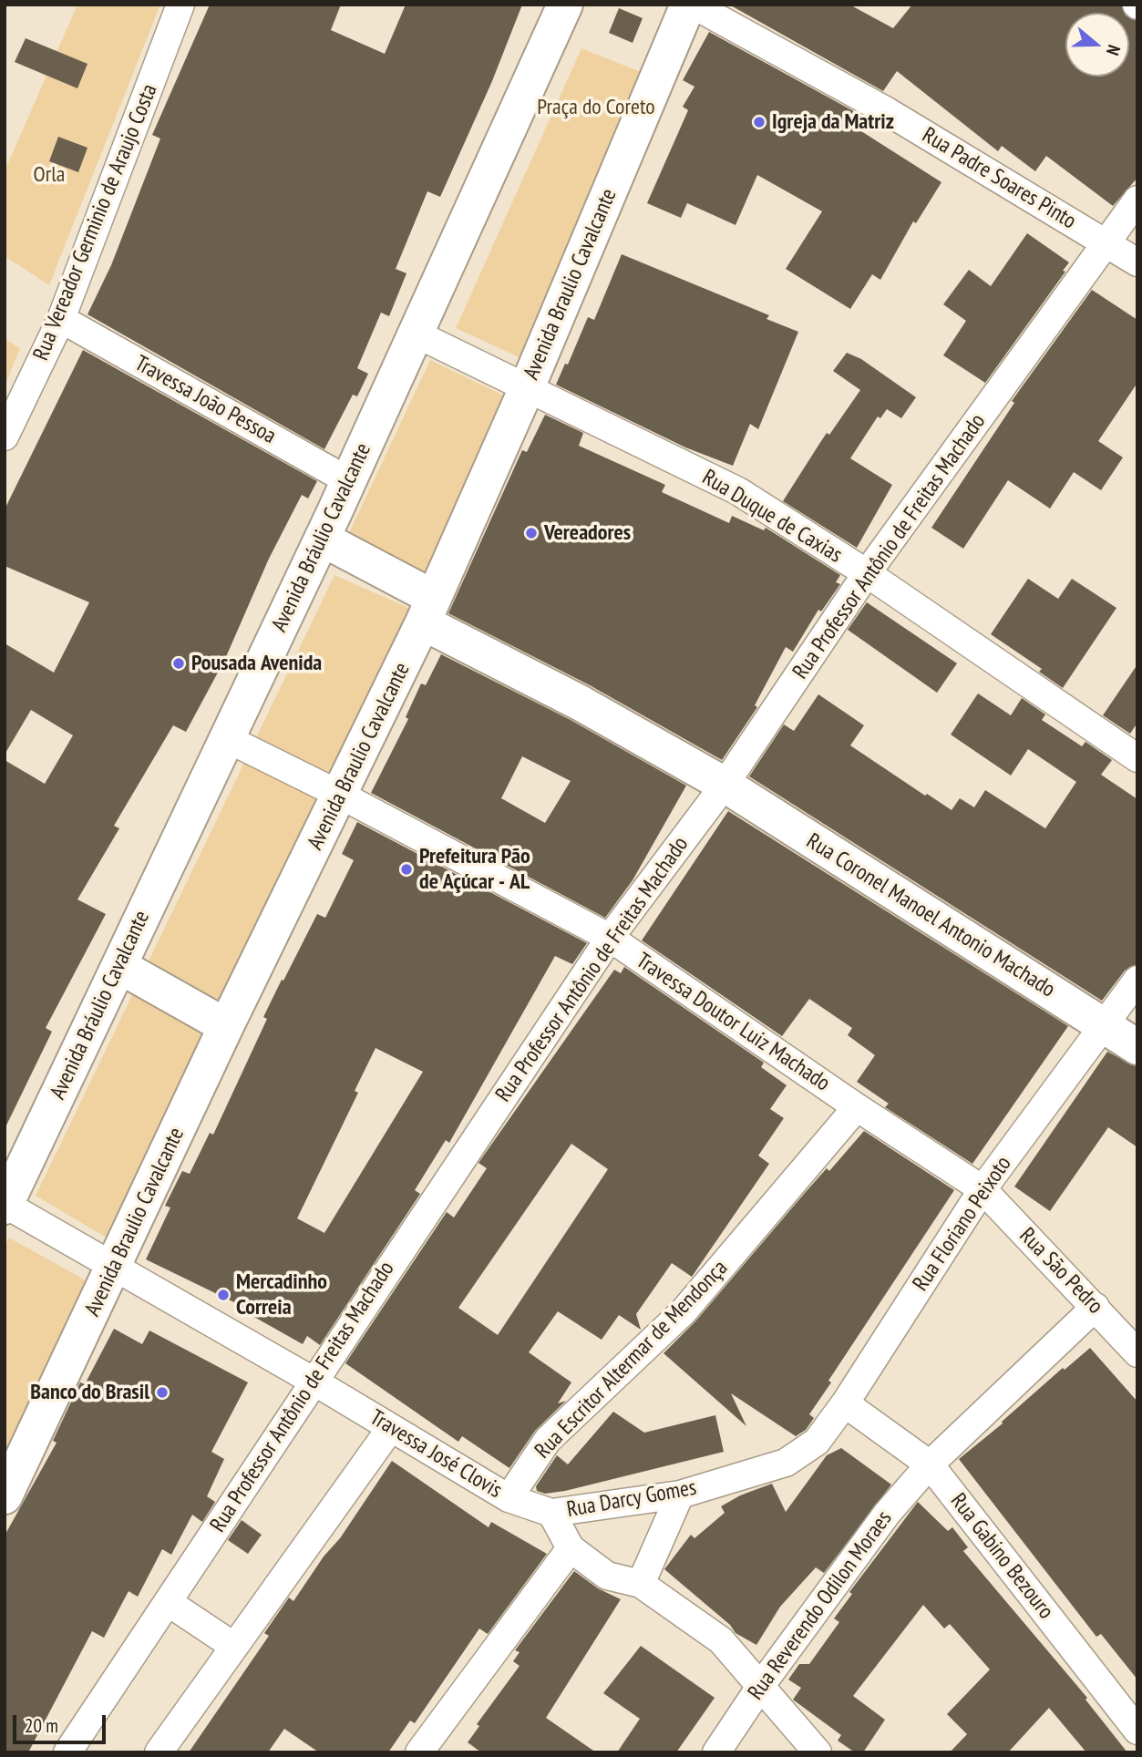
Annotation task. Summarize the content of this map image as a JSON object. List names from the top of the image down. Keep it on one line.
{"streets":{"street":["Rua Padre Soares Pinto","Rua Vereador Germinio de Araujo Costa","Avenida Braulio Cavalcante","Travessa João Pessoa","Rua Duque de Caxias","Avenida Bráulio Cavalcante","Rua Professor Antônio de Freitas Machado","Rua Coronel Manoel Antonio Machado","Travessa Doutor Luiz Machado","Rua Floriano Peixoto","Rua São Pedro","Rua Escritor Altermar de Mendonça","Travessa José Clovis","Rua Darcy Gomes","Rua Gabino Bezouro","Rua Reverendo Odilon Moraes"]},"crossings":[["Rua Padre Soares Pinto","Avenida Braulio Cavalcante"],["Rua Padre Soares Pinto","Rua Professor Antônio de Freitas Machado"],["Rua Vereador Germinio de Araujo Costa","Travessa João Pessoa"],["Avenida Braulio Cavalcante","Rua Duque de Caxias"],["Avenida Braulio Cavalcante","Rua Coronel Manoel Antonio Machado"],["Avenida Braulio Cavalcante","Travessa Doutor Luiz Machado"],["Avenida Braulio Cavalcante","Travessa José Clovis"],["Travessa João Pessoa","Avenida Bráulio Cavalcante"],["Rua Duque de Caxias","Avenida Bráulio Cavalcante"],["Rua Duque de Caxias","Rua Professor Antônio de Freitas Machado"],["Avenida Bráulio Cavalcante","Rua Coronel Manoel Antonio Machado"],["Avenida Bráulio Cavalcante","Travessa Doutor Luiz Machado"],["Avenida Bráulio Cavalcante","Travessa José Clovis"],["Rua Professor Antônio de Freitas Machado","Rua Coronel Manoel Antonio Machado"],["Rua Professor Antônio de Freitas Machado","Travessa Doutor Luiz Machado"],["Rua Professor Antônio de Freitas Machado","Travessa José Clovis"],["Rua Coronel Manoel Antonio Machado","Rua Floriano Peixoto"],["Travessa Doutor Luiz Machado","Rua Floriano Peixoto"],["Travessa Doutor Luiz Machado","Rua São Pedro"],["Travessa Doutor Luiz Machado","Rua Escritor Altermar de Mendonça"],["Rua Floriano Peixoto","Rua São Pedro"],["Rua Floriano Peixoto","Rua Darcy Gomes"],["Rua Floriano Peixoto","Rua Gabino Bezouro"],["Rua São Pedro","Rua Reverendo Odilon Moraes"],["Rua Escritor Altermar de Mendonça","Travessa José Clovis"],["Travessa José Clovis","Rua Darcy Gomes"],["Rua Gabino Bezouro","Rua Reverendo Odilon Moraes"]],"parks":["Praça do Coreto","Orla"],"places":["Igreja da Matriz","Vereadores","Pousada Avenida","Prefeitura Pão de Açúcar - AL","Mercadinho Correia","Banco do Brasil"],"scale_bar":"20 m","north":"right"}
